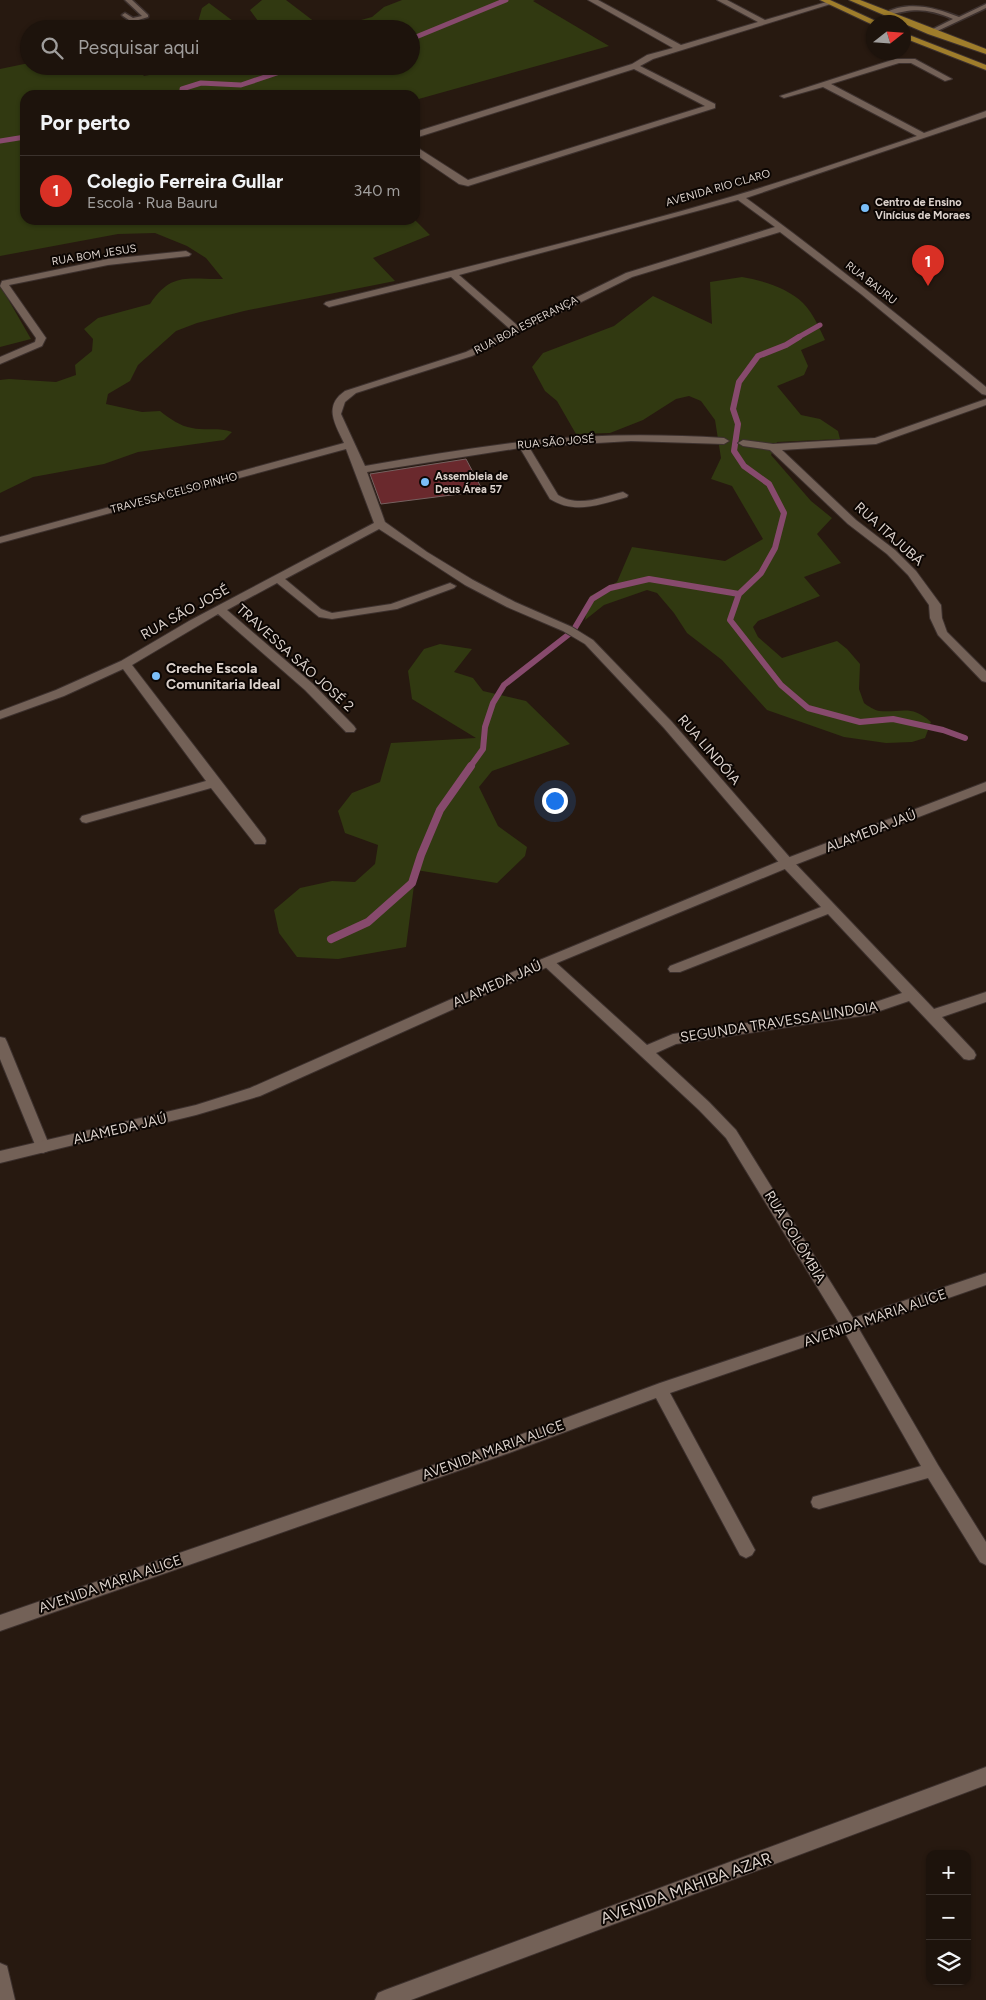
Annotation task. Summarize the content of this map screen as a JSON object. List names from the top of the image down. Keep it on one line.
{"streets":{"street":["AVENIDA RIO CLARO","RUA BOM JESUS","RUA BAURU","RUA BOA ESPERANÇA","RUA SÃO JOSÉ","TRAVESSA CELSO PINHO","RUA ITAJUBÁ","TRAVESSA SÃO JOSÉ 2","RUA LINDÓIA","ALAMEDA JAÚ","SEGUNDA TRAVESSA LINDOIA","RUA COLÔMBIA","AVENIDA MARIA ALICE","AVENIDA MAHIBA AZAR"]},"crossings":[["AVENIDA RIO CLARO","RUA BAURU"],["RUA BAURU","RUA BOA ESPERANÇA"],["RUA BOA ESPERANÇA","RUA SÃO JOSÉ"],["RUA BOA ESPERANÇA","TRAVESSA CELSO PINHO"],["RUA BOA ESPERANÇA","RUA LINDÓIA"],["RUA SÃO JOSÉ","TRAVESSA SÃO JOSÉ 2"],["RUA SÃO JOSÉ","RUA LINDÓIA"],["RUA LINDÓIA","ALAMEDA JAÚ"],["RUA LINDÓIA","SEGUNDA TRAVESSA LINDOIA"],["ALAMEDA JAÚ","RUA COLÔMBIA"],["SEGUNDA TRAVESSA LINDOIA","RUA COLÔMBIA"],["RUA COLÔMBIA","AVENIDA MARIA ALICE"]],"places":["Centro de Ensino Vinícius de Moraes","Assembleia de Deus Área 57","Creche Escola Comunitaria Ideal"],"north":"right","page":{"search":"Pesquisar aqui","heading":"Por perto","list":[{"mark":"1","name":"Colegio Ferreira Gullar","note":"Escola · Rua Bauru","value":"340 m"}],"pins":"1","map_buttons":["+","−"]}}
